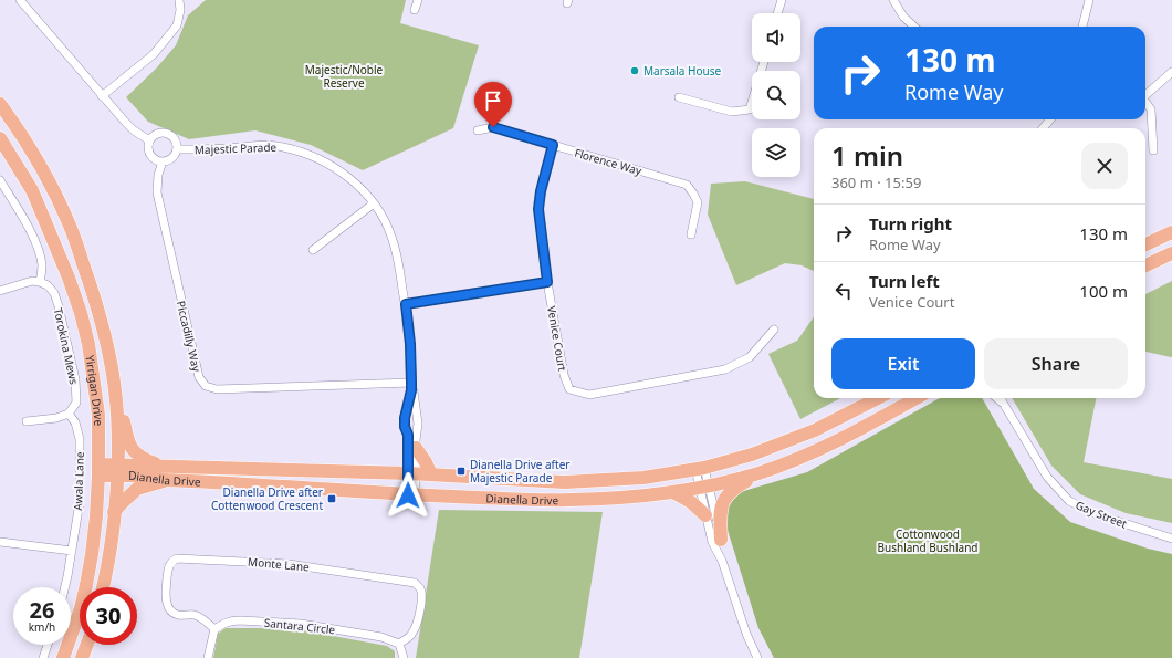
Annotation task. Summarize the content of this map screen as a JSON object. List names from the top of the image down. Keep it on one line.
{"streets":{"main road":["Yirrigan Drive","Dianella Drive"],"street":["Majestic Parade","Florence Way","Piccadilly Way","Venice Court","Torokina Mews","Awala Lane","Gay Street","Monte Lane","Santara Circle"]},"crossings":[["Majestic Parade","Piccadilly Way"],["Majestic Parade","Dianella Drive"],["Florence Way","Venice Court"],["Torokina Mews","Awala Lane"],["Yirrigan Drive","Dianella Drive"],["Monte Lane","Santara Circle"]],"parks":["Majestic/Noble Reserve","Cottonwood Bushland Bushland"],"places":{"other":["Marsala House"],"transit":["Dianella Drive after Majestic Parade","Dianella Drive after Cottenwood Crescent"]},"page":{"turn":["130 m","Rome Way"],"heading":["1 min","360 m · 15:59"],"list":[{"name":"Turn right","note":"Rome Way","value":"130 m"},{"name":"Turn left","note":"Venice Court","value":"100 m"}],"buttons":["Exit","Share"],"speed":"26 km/h","limit":"30"}}
